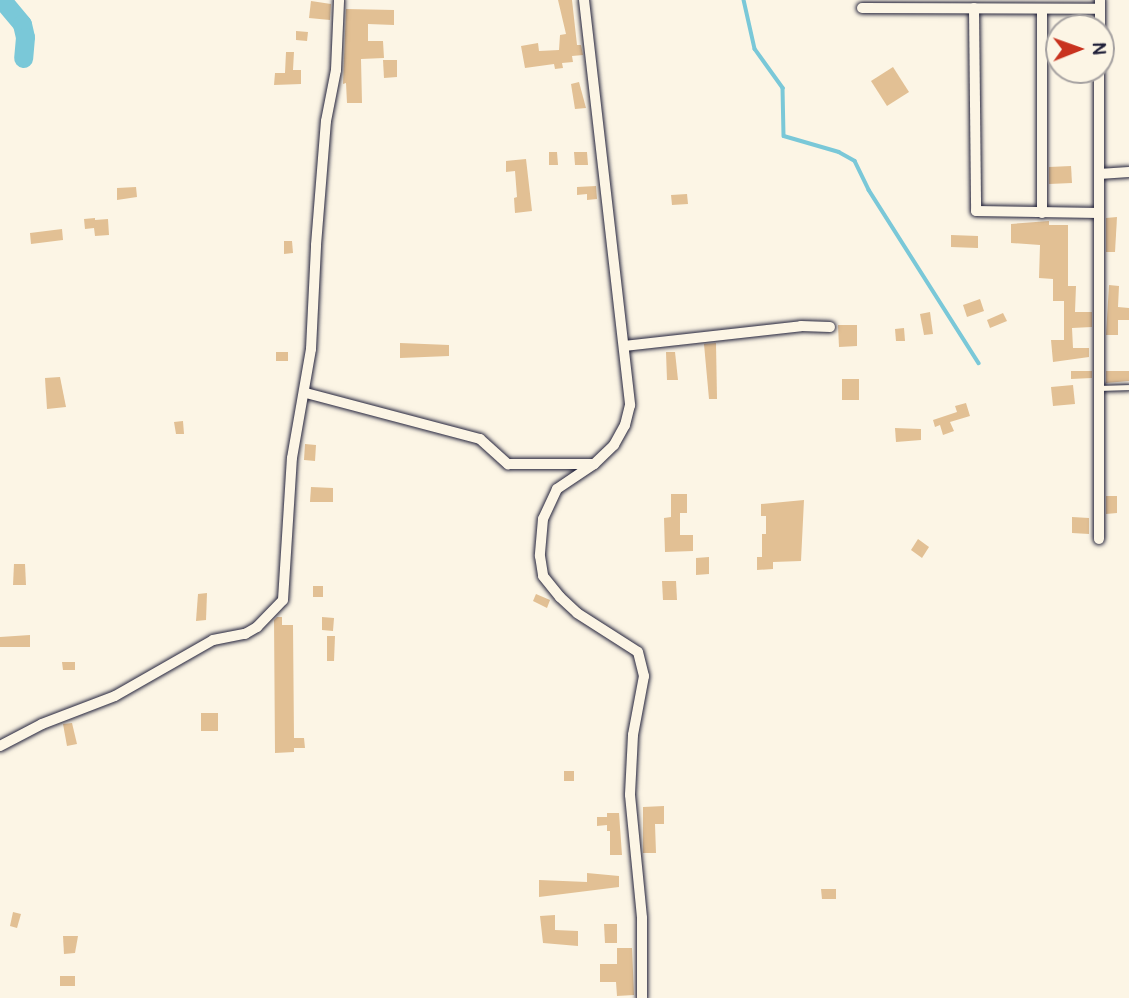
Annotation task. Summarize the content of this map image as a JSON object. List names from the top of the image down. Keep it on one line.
{"north":"right"}
